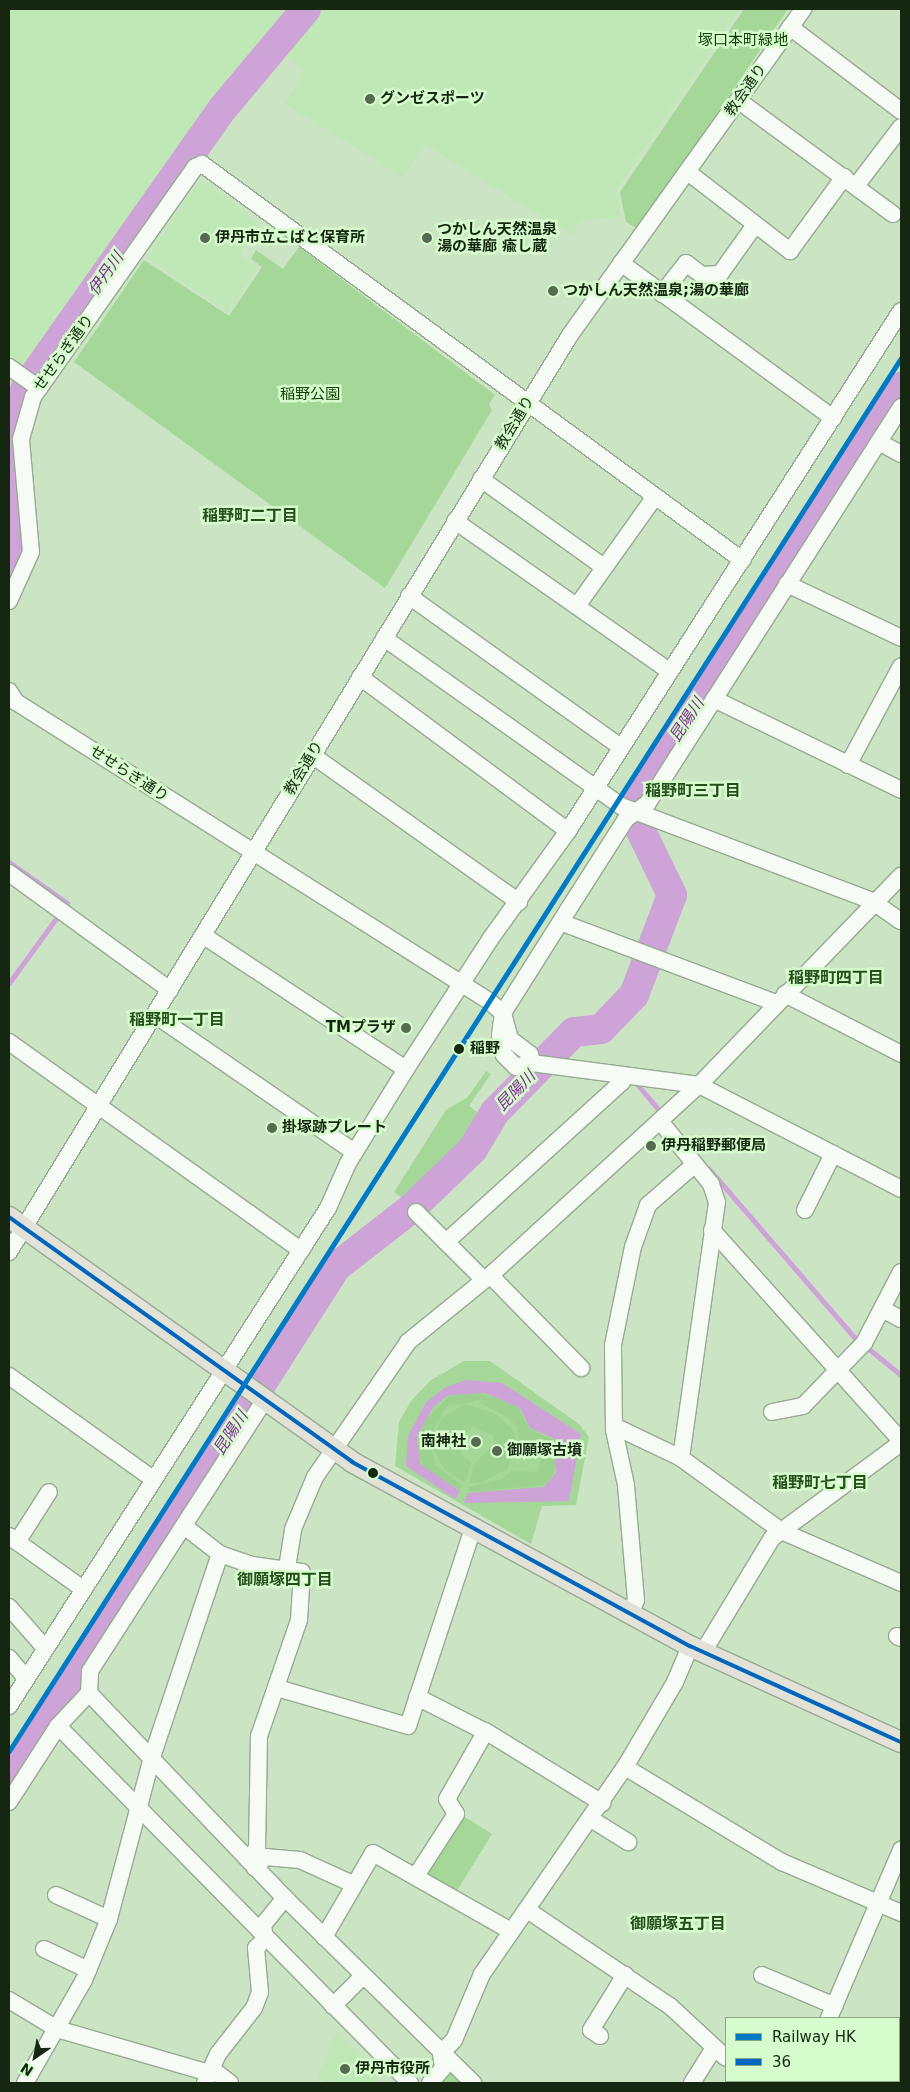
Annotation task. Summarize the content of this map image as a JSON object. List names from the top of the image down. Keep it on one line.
{"streets":{"street":["教会通り","せせらぎ通り"]},"crossings":[["教会通り","せせらぎ通り"]],"districts":["稲野町二丁目","稲野町三丁目","稲野町四丁目","稲野町一丁目","稲野町七丁目","御願塚四丁目","御願塚五丁目"],"water":["伊丹川","昆陽川"],"parks":["塚口本町緑地","稲野公園"],"places":["グンゼスポーツ","伊丹市立こばと保育所","つかしん天然温泉 湯の華廊 瘉し蔵","つかしん天然温泉;湯の華廊","TMプラザ","稲野","掛塚跡プレート","伊丹稲野郵便局","南神社","御願塚古墳","伊丹市役所"],"lines":["rail line HK","transit line 36"],"legend":["Railway HK","36"],"north":"bottom left"}
